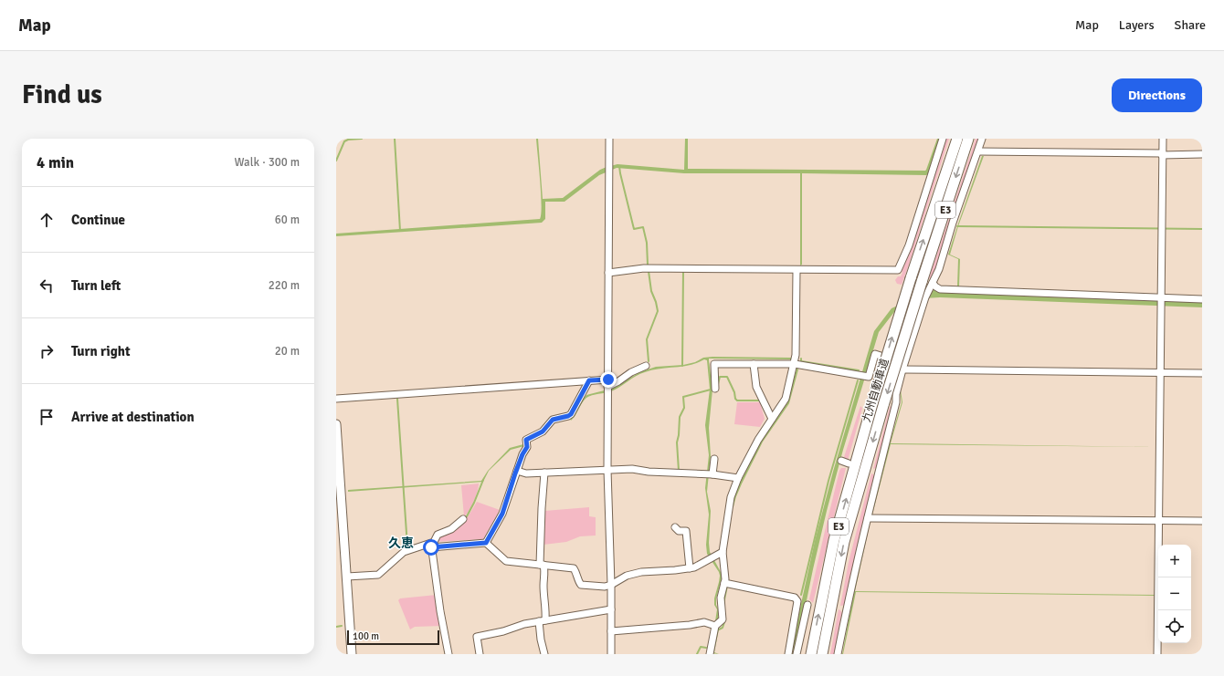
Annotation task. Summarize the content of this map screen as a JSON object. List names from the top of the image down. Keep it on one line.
{"streets":{"highway":["E3","九州自動車道"]},"districts":["久恵"],"scale_bar":"100 m","page":{"header":"Map","nav":["Map","Layers","Share"],"buttons":"Directions","title":"Find us","heading":["4 min","Walk · 300 m"],"list":[["Continue","60 m"],["Turn left","220 m"],["Turn right","20 m"],"Arrive at destination"],"map_buttons":["+","−"],"scale":"100 m"}}
